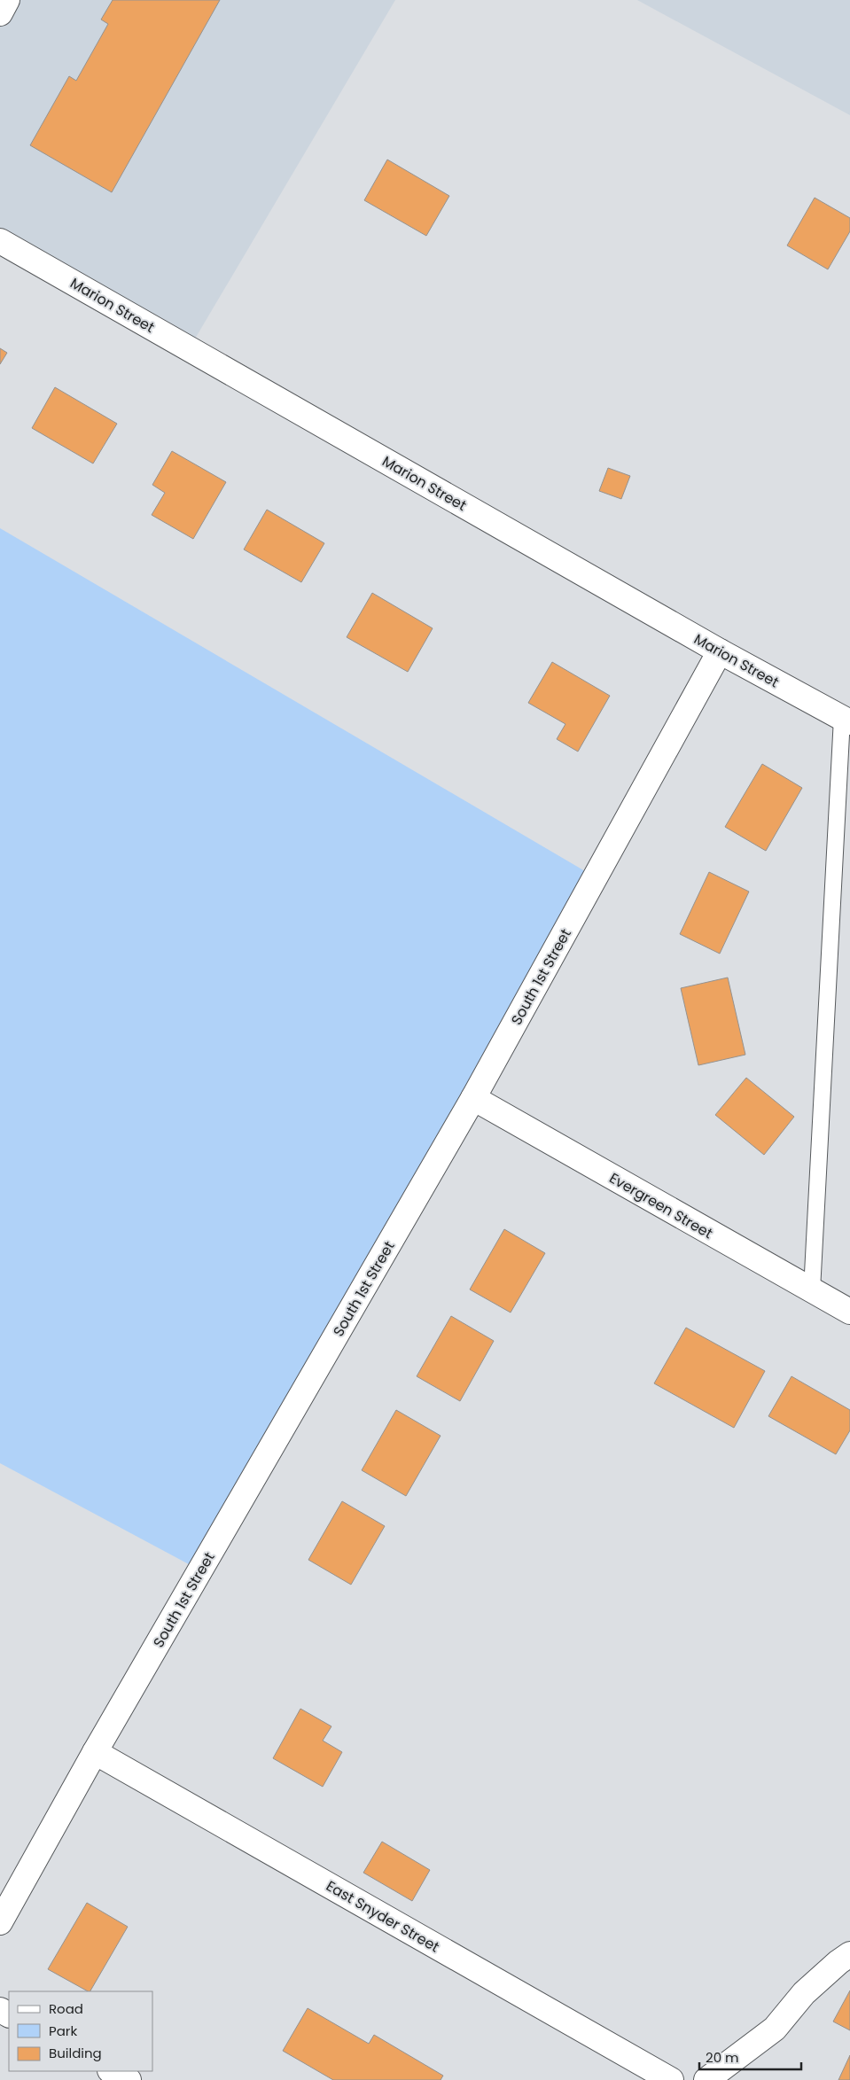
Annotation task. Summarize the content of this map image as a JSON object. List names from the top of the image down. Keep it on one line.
{"streets":{"street":["Marion Street","South 1st Street","Evergreen Street","East Snyder Street"]},"crossings":[["Marion Street","South 1st Street"],["South 1st Street","Evergreen Street"],["South 1st Street","East Snyder Street"]],"legend":["Road","Park","Building"],"scale_bar":"20 m"}
